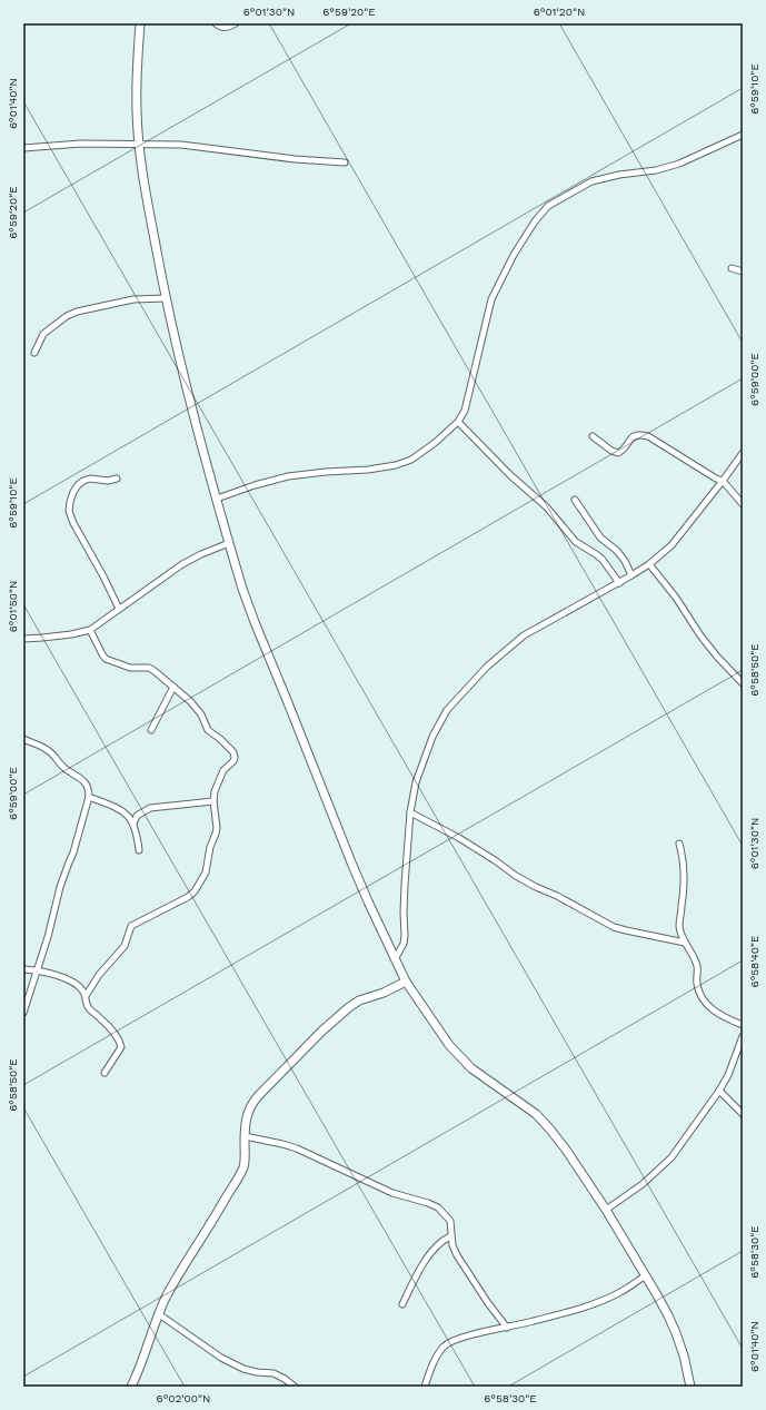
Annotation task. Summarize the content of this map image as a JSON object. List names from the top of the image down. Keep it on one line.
{"coordinates":["6°01'30\"N","6°59'20\"E","6°01'20\"N","6°59'10\"E","6°01'40\"N","6°59'00\"E","6°01'50\"N","6°58'50\"E","6°58'40\"E","6°58'30\"E","6°02'00\"N"]}
